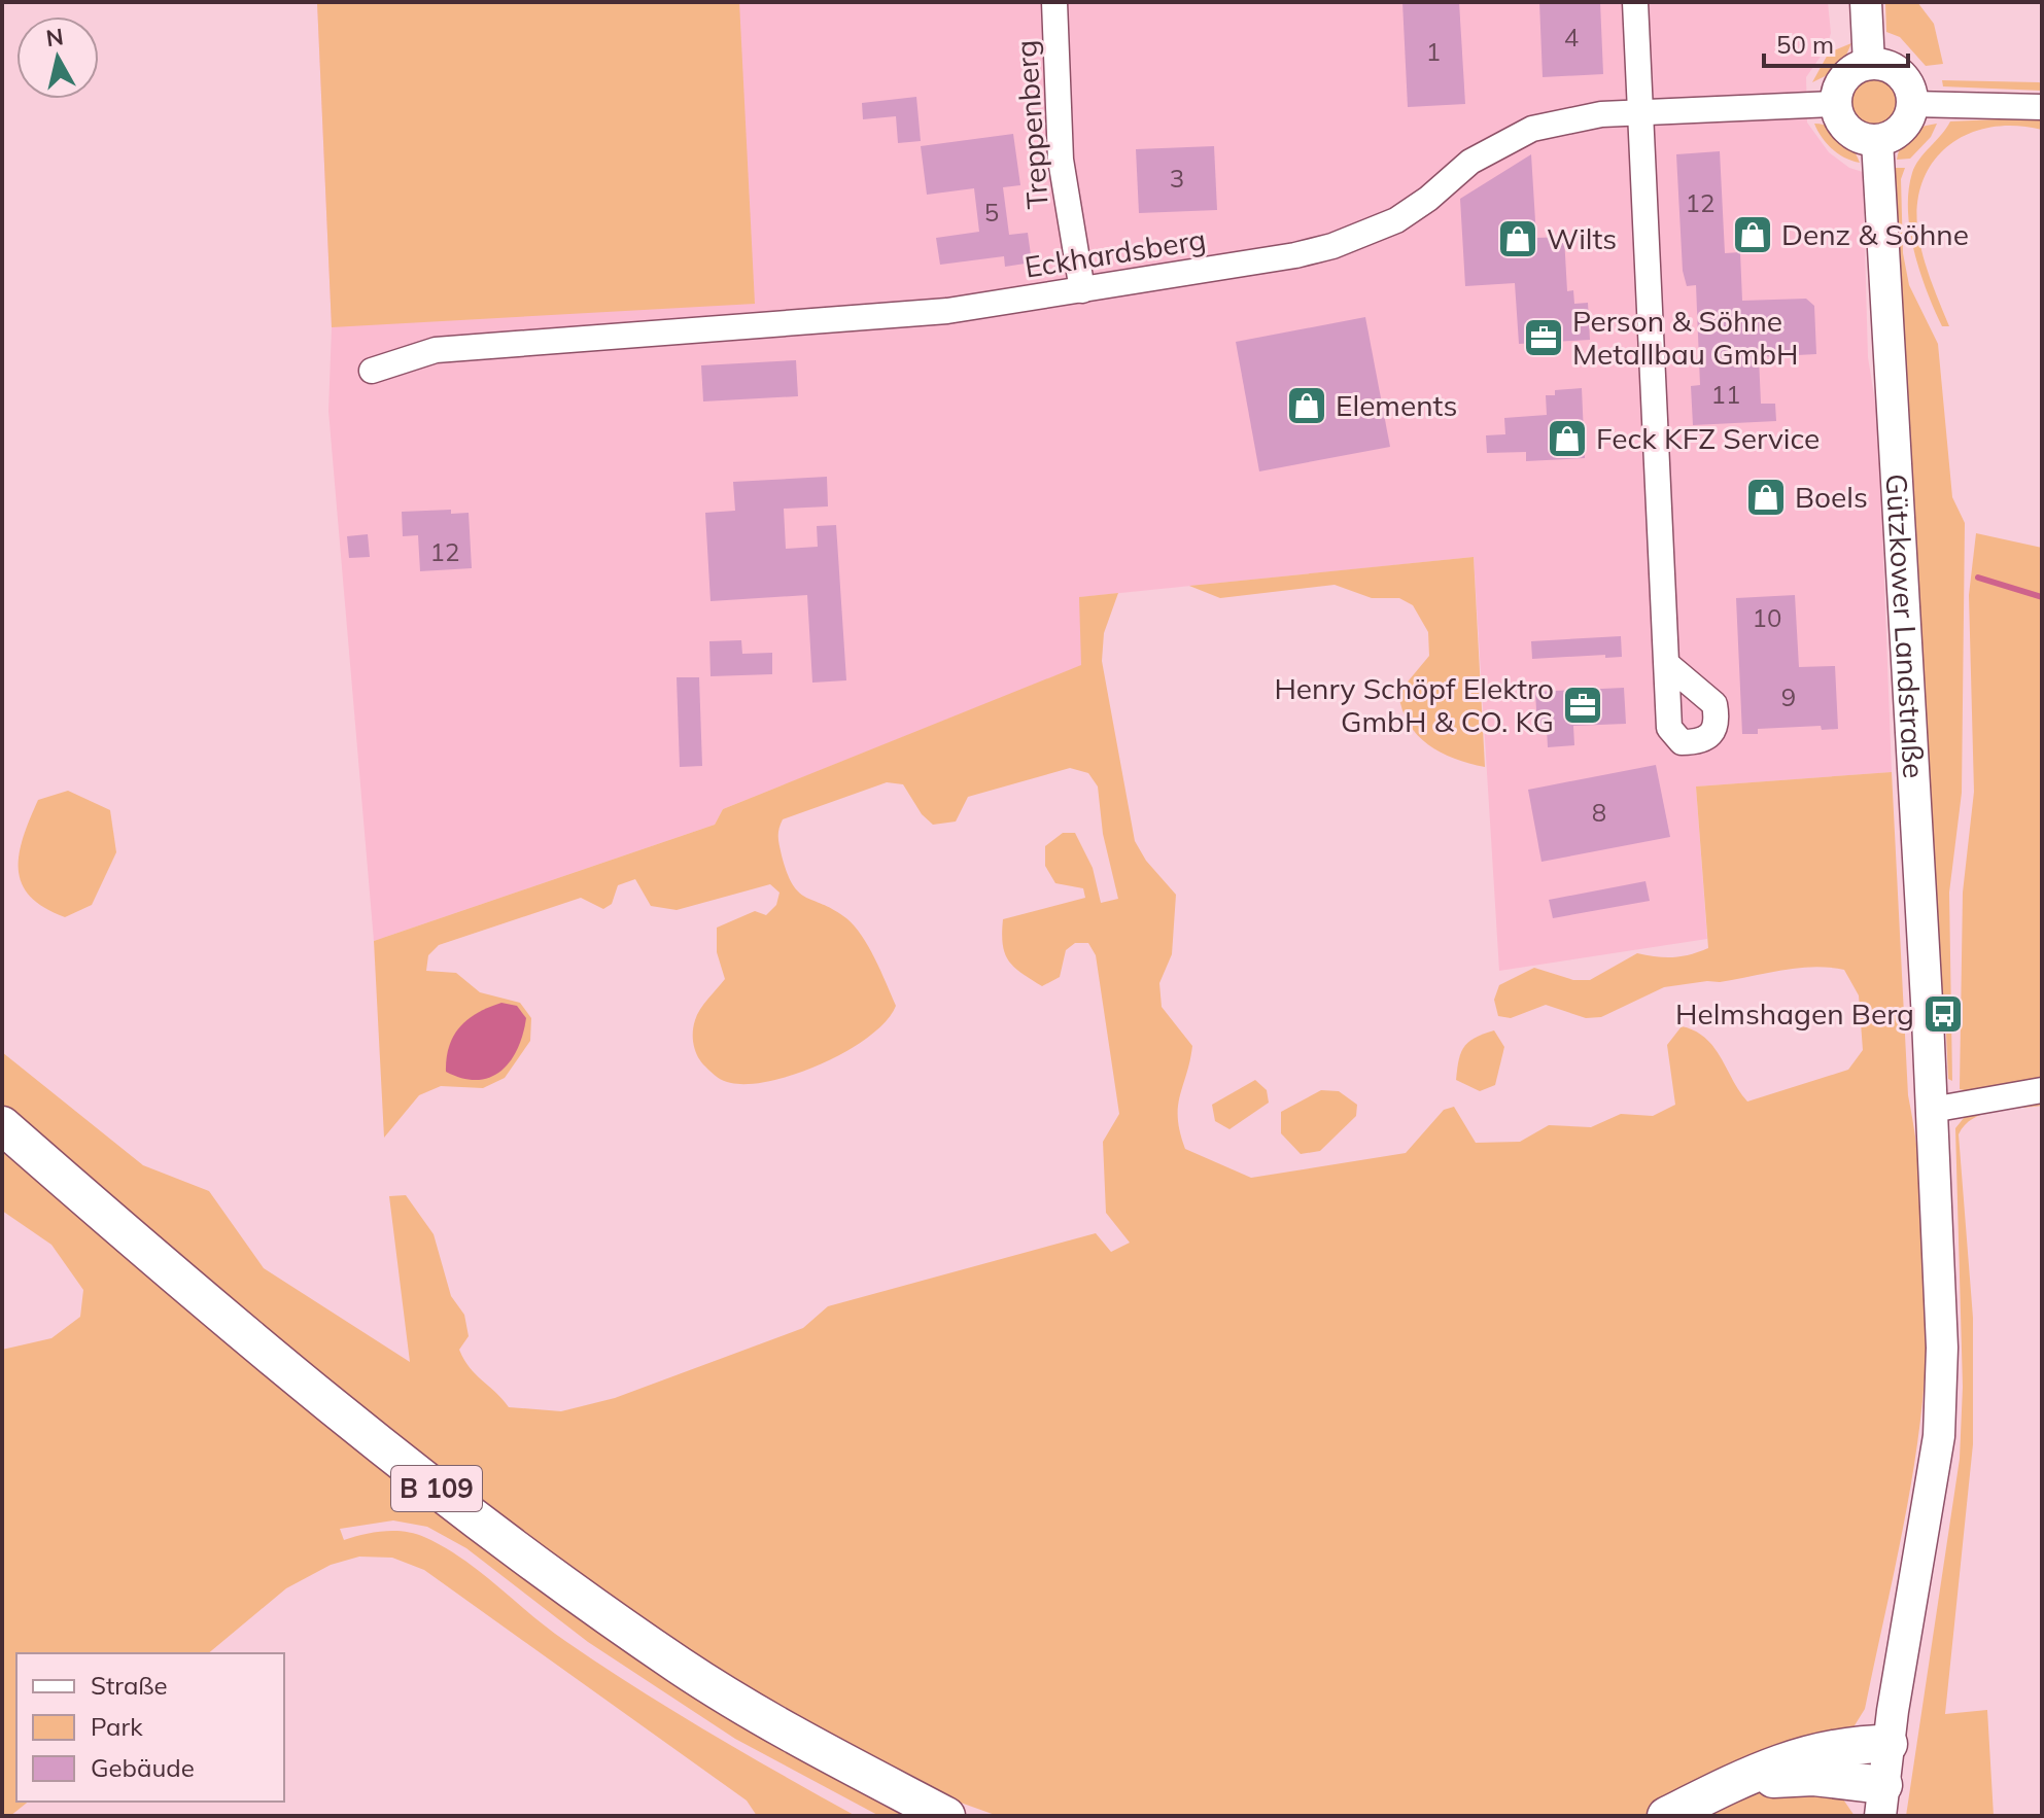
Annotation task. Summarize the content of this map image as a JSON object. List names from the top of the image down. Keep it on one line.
{"streets":{"highway":["B 109"],"main road":["Gützkower Landstraße"],"street":["Treppenberg","Eckhardsberg"]},"crossings":[["Treppenberg","Eckhardsberg"],["Eckhardsberg","Gützkower Landstraße"]],"places":{"shop":["Denz & Söhne","Wilts","Elements","Feck KFZ Service","Boels"],"office":["Person & Söhne Metallbau GmbH","Henry Schöpf Elektro GmbH & CO. KG"],"bus stop":["Helmshagen Berg"]},"house_numbers":["4","1","3","12","5","11","12","10","9","8"],"legend":["Straße","Park","Gebäude"],"scale_bar":"50 m","north":"top"}
